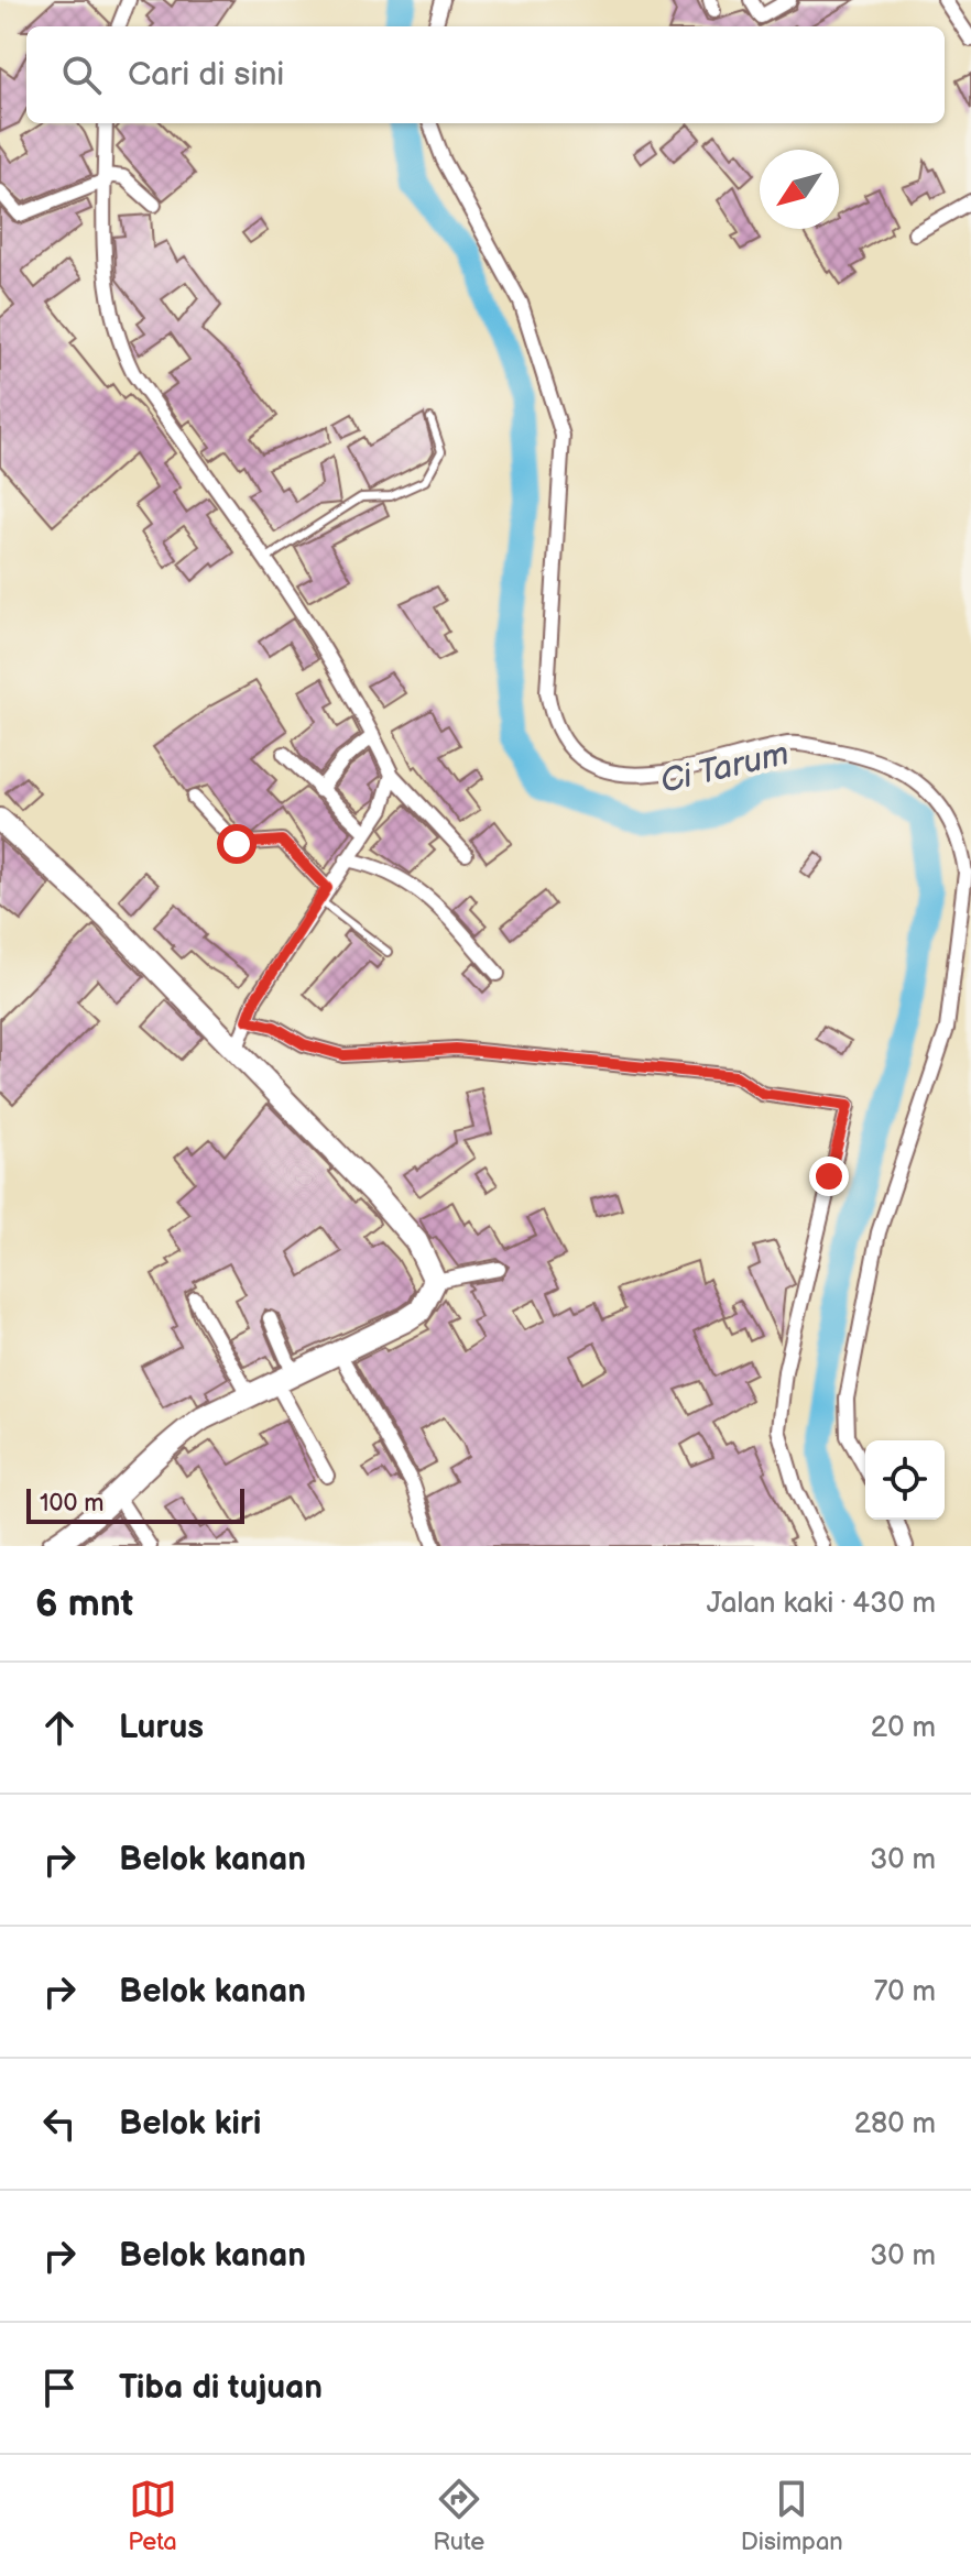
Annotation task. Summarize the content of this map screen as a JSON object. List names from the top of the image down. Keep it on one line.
{"water":["Ci Tarum"],"scale_bar":"100 m","north":"bottom left","page":{"search":"Cari di sini","scale":"100 m","heading":["6 mnt","Jalan kaki · 430 m"],"list":[["Lurus","20 m"],["Belok kanan","30 m"],["Belok kanan","70 m"],["Belok kiri","280 m"],["Belok kanan","30 m"],"Tiba di tujuan"],"nav":["Peta","Rute","Disimpan"]}}
